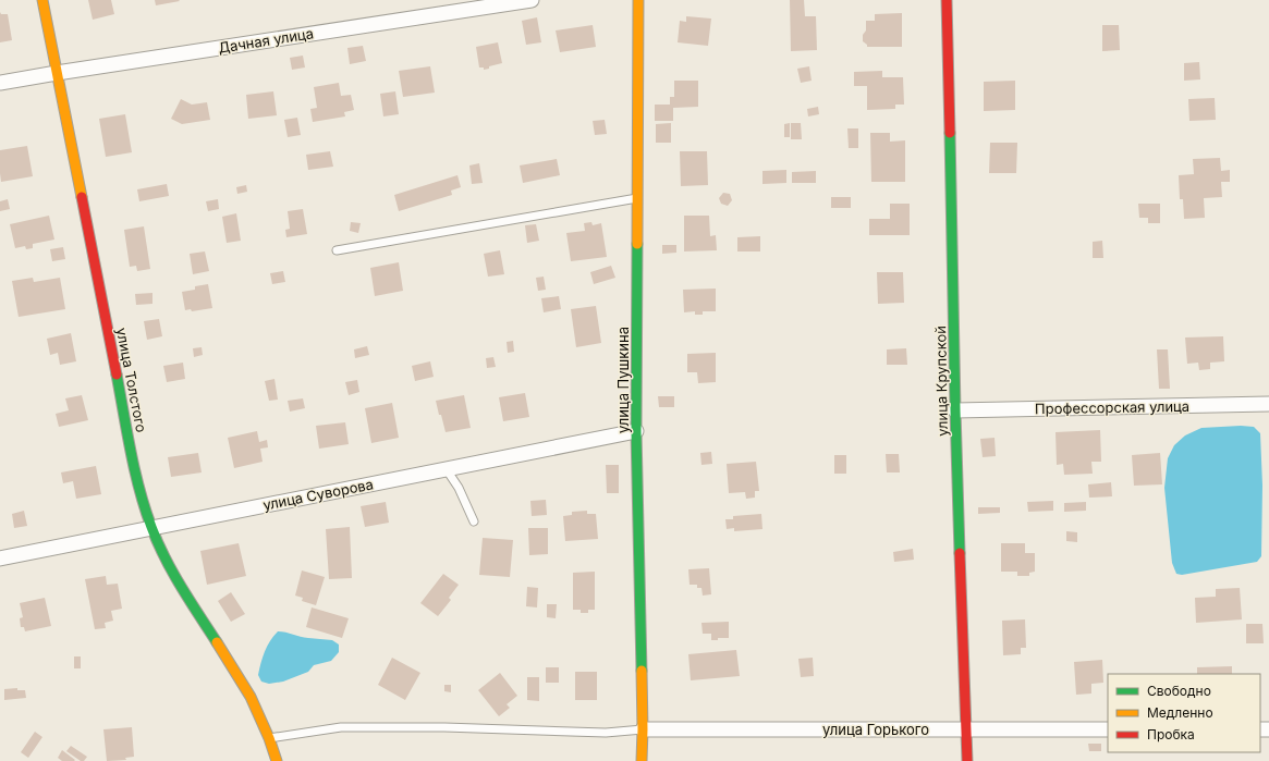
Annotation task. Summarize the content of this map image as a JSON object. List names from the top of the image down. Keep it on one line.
{"streets":{"street":["Дачная улица","улица Толстого","улица Пушкина","улица Крупской","Профессорская улица","улица Суворова","улица Горького"]},"crossings":[["Дачная улица","улица Толстого"],["улица Толстого","улица Суворова"],["улица Пушкина","улица Суворова"],["улица Пушкина","улица Горького"],["улица Крупской","Профессорская улица"],["улица Крупской","улица Горького"]],"legend":["Свободно","Медленно","Пробка"]}
